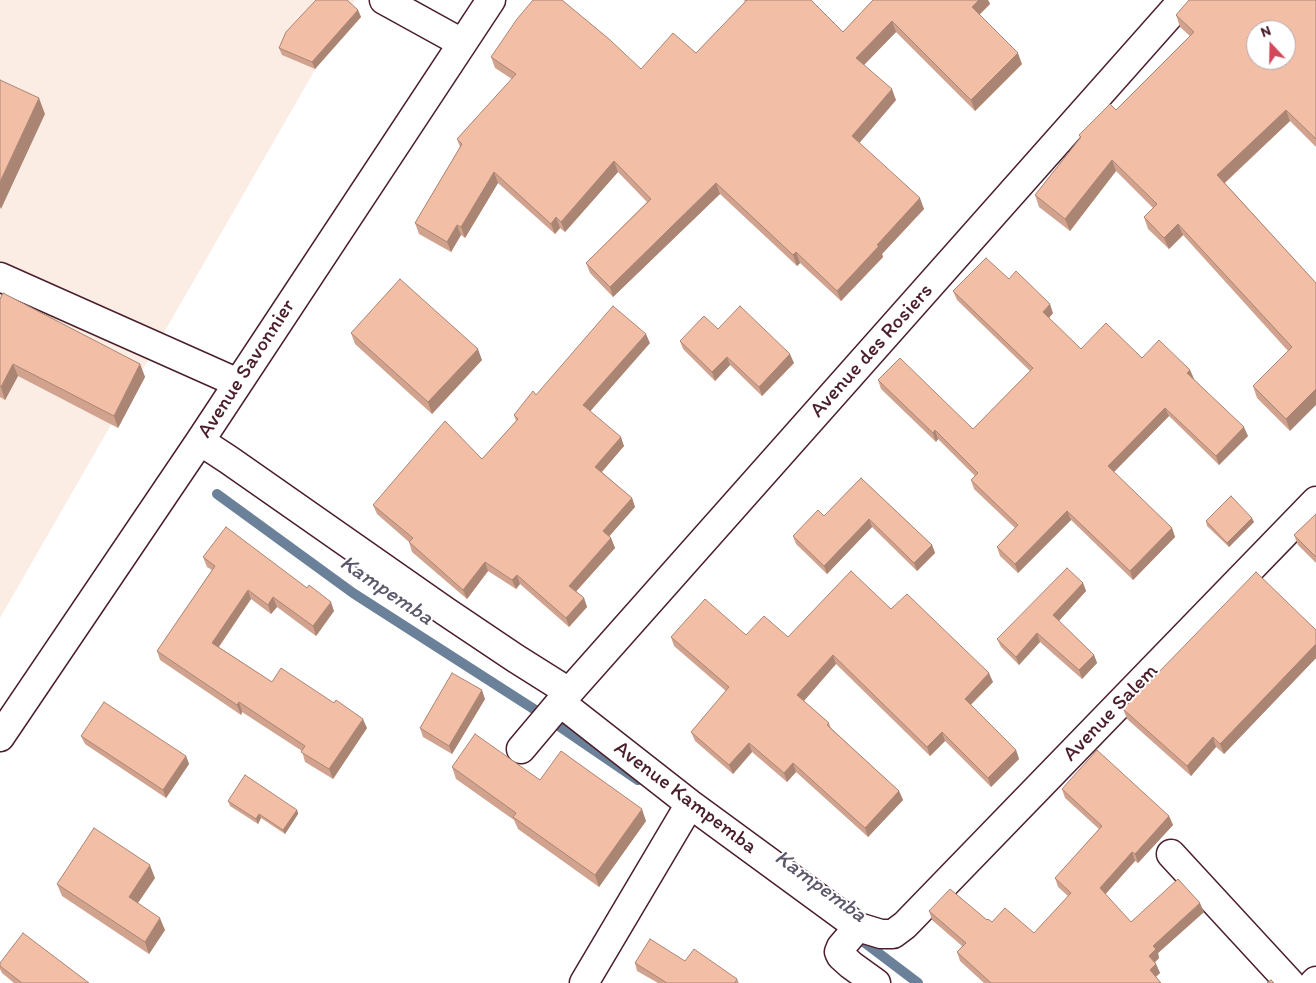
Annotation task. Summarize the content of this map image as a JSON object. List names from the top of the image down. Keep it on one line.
{"streets":{"street":["Avenue des Rosiers","Avenue Savonnier","Avenue Salem","Avenue Kampemba"]},"crossings":[["Avenue des Rosiers","Avenue Kampemba"],["Avenue Savonnier","Avenue Kampemba"],["Avenue Salem","Avenue Kampemba"]],"water":["Kampemba"],"north":"top"}
